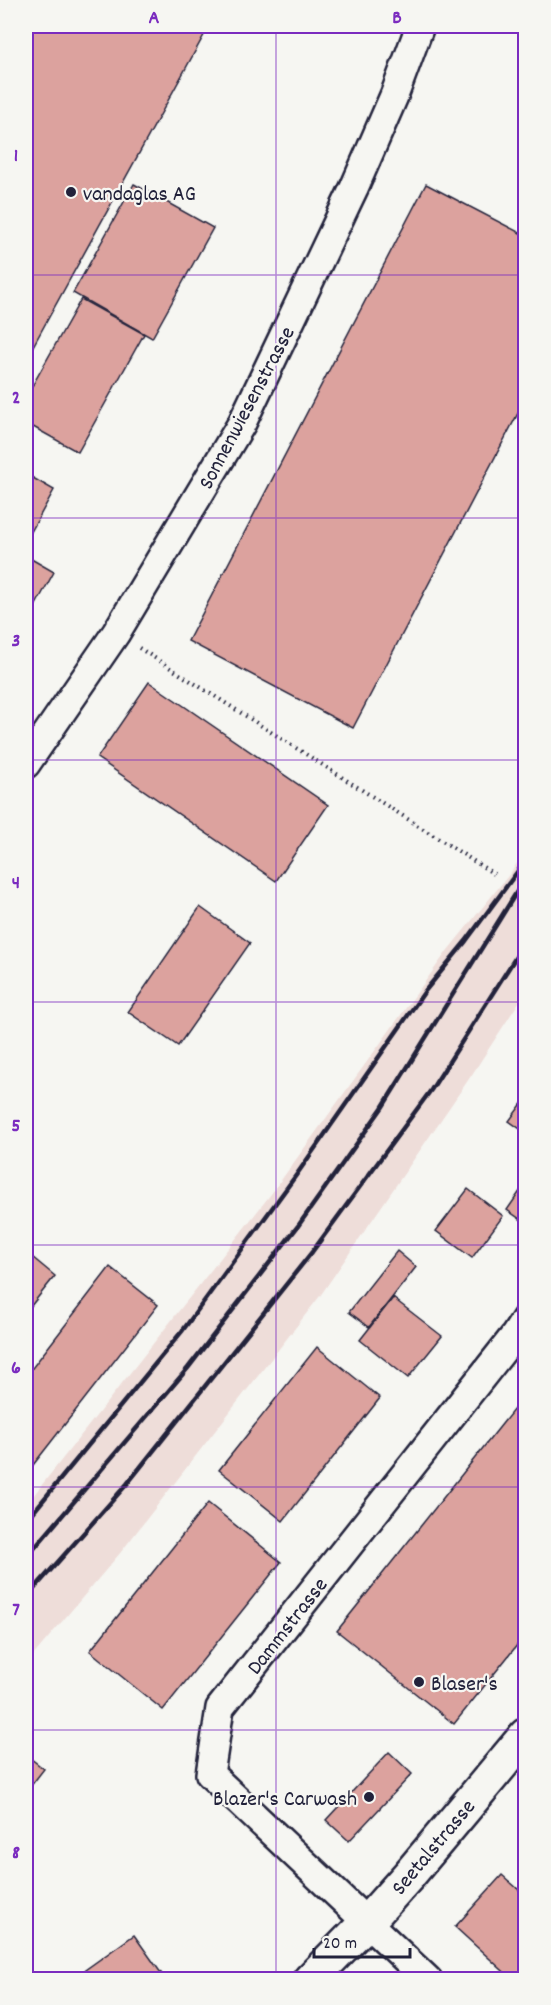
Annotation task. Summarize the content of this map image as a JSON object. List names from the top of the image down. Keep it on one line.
{"streets":{"main road":["Seetalstrasse"],"street":["Sonnenwiesenstrasse","Dammstrasse"]},"crossings":[["Dammstrasse","Seetalstrasse"]],"places":["vandaglas AG","Blaser's","Blazer's Carwash"],"scale_bar":"20 m","grid":{"columns":["A","B"],"rows":["1","2","3","4","5","6","7","8"]}}
